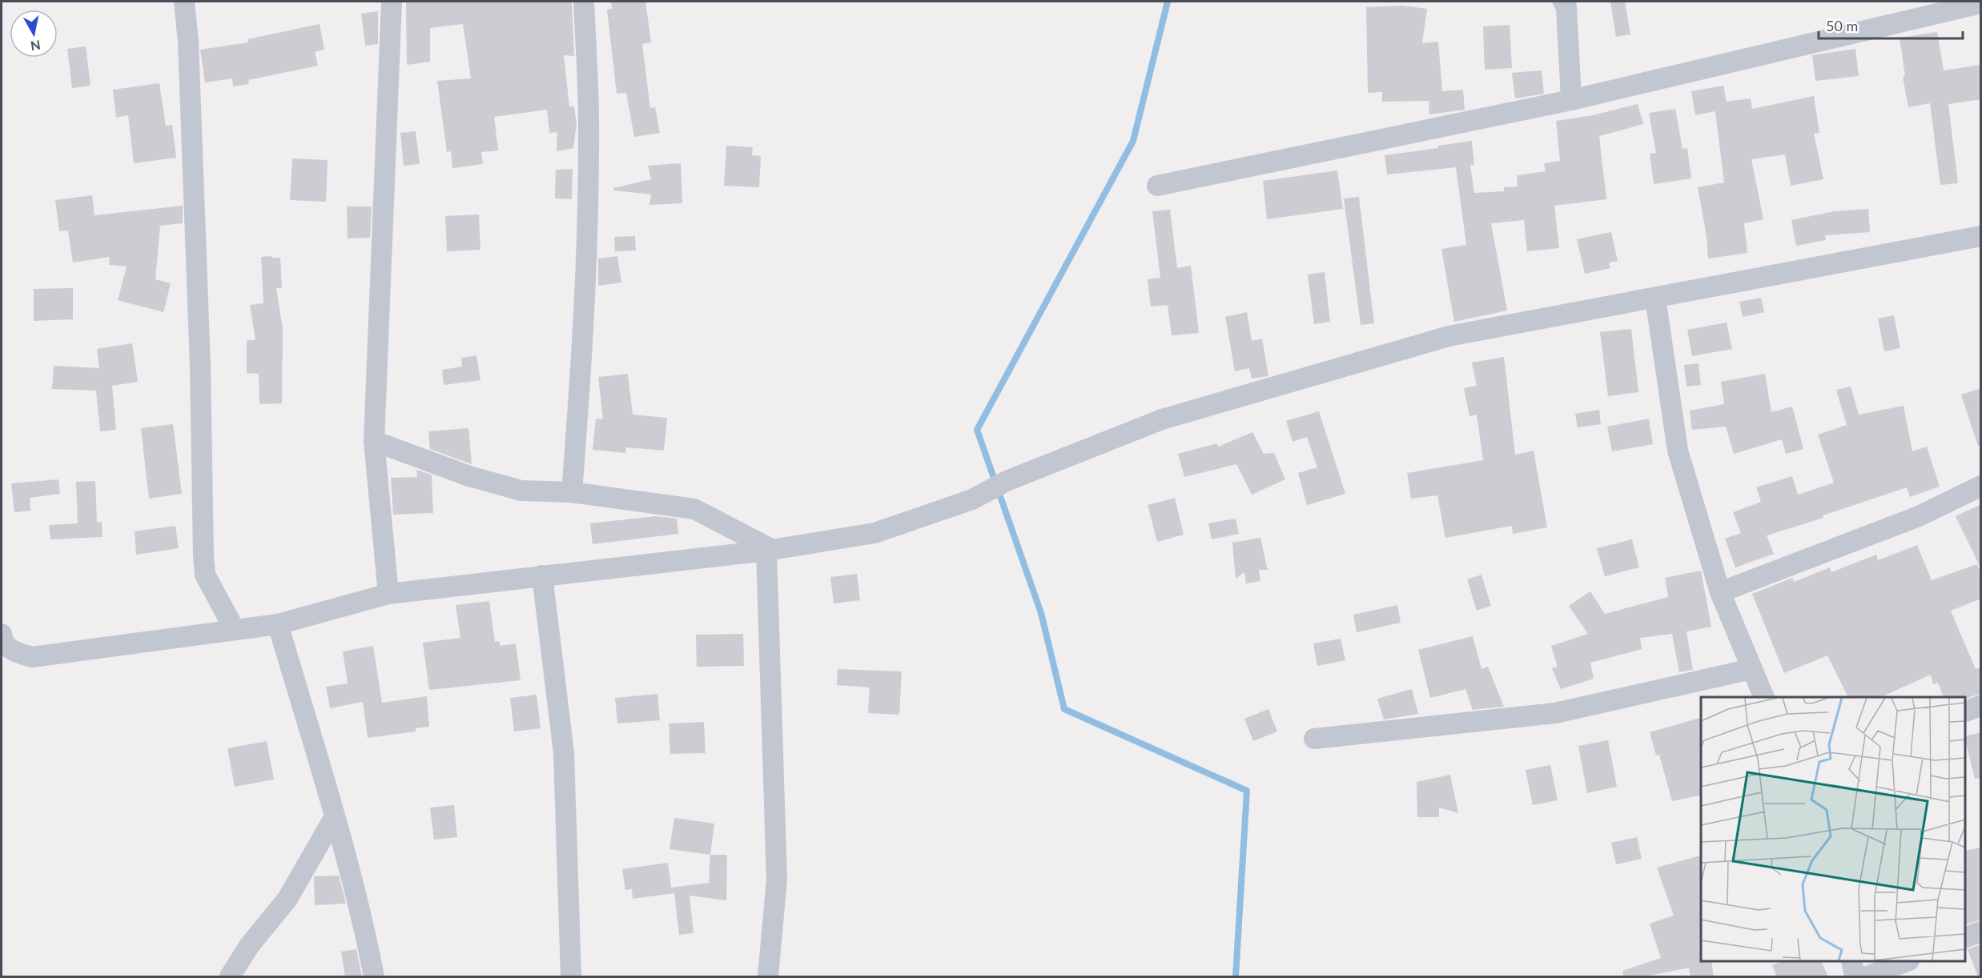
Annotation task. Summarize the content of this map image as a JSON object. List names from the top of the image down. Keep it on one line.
{"scale_bar":"50 m","north":"bottom"}
